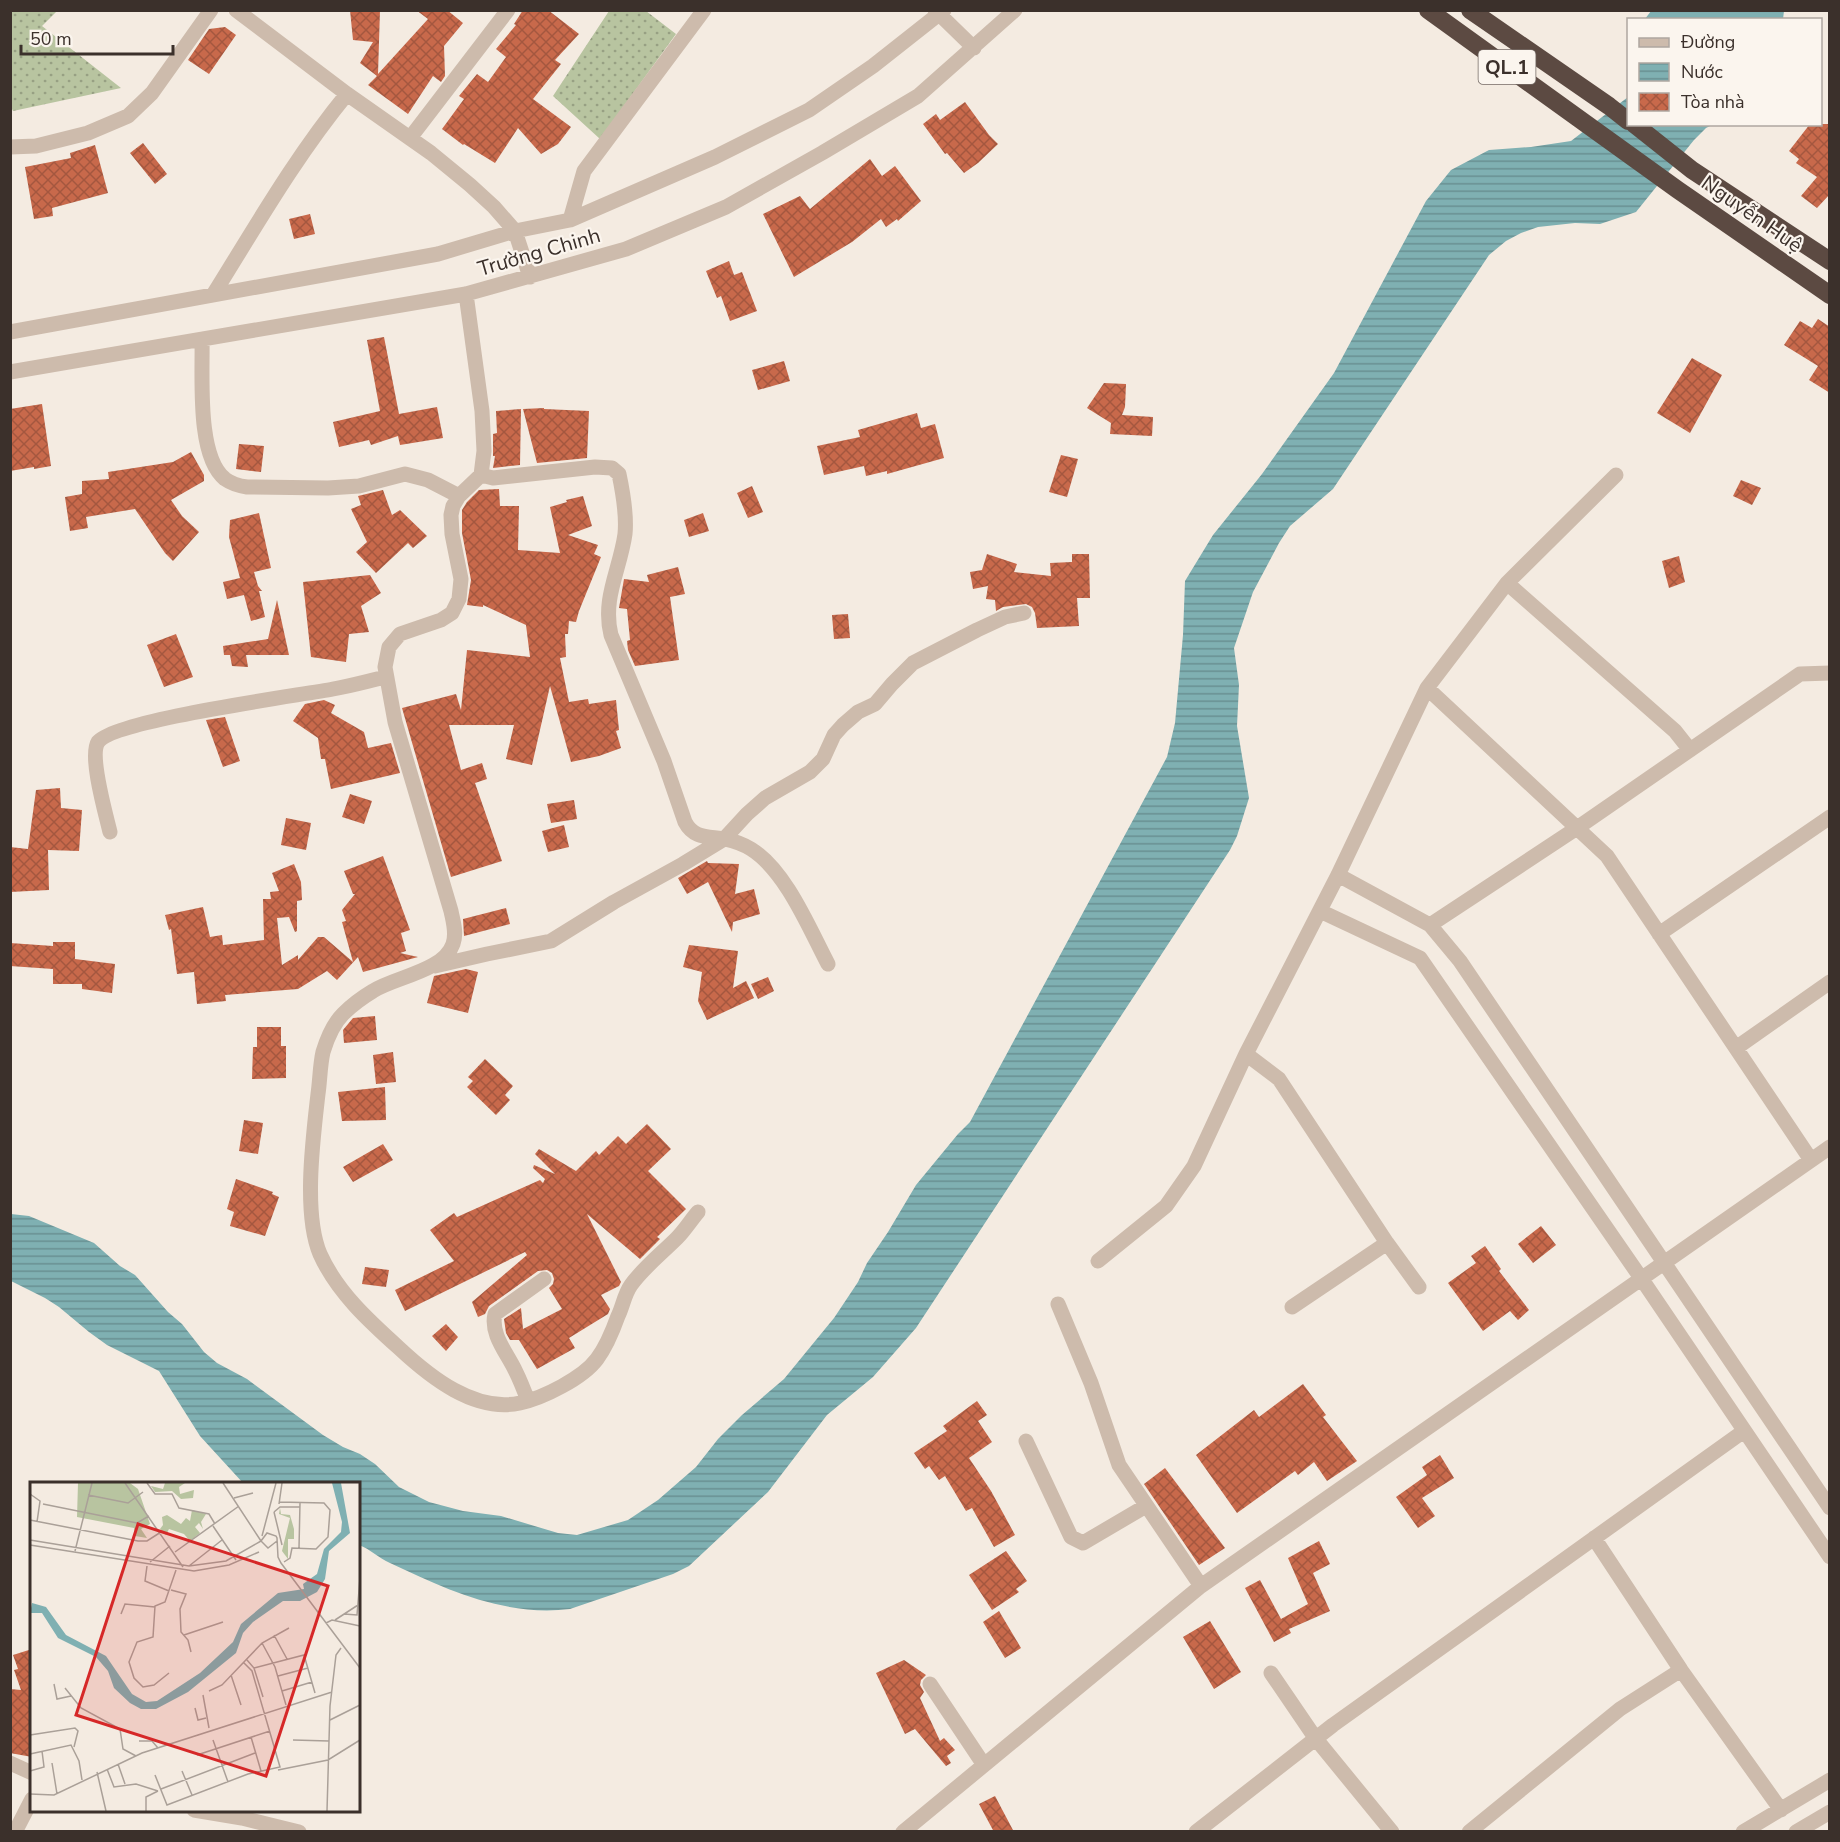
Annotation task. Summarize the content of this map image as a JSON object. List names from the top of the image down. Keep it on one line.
{"streets":{"highway":["QL.1","Nguyễn Huệ"],"street":["Trường Chinh"]},"legend":["Đường","Nước","Tòa nhà"],"scale_bar":"50 m"}
